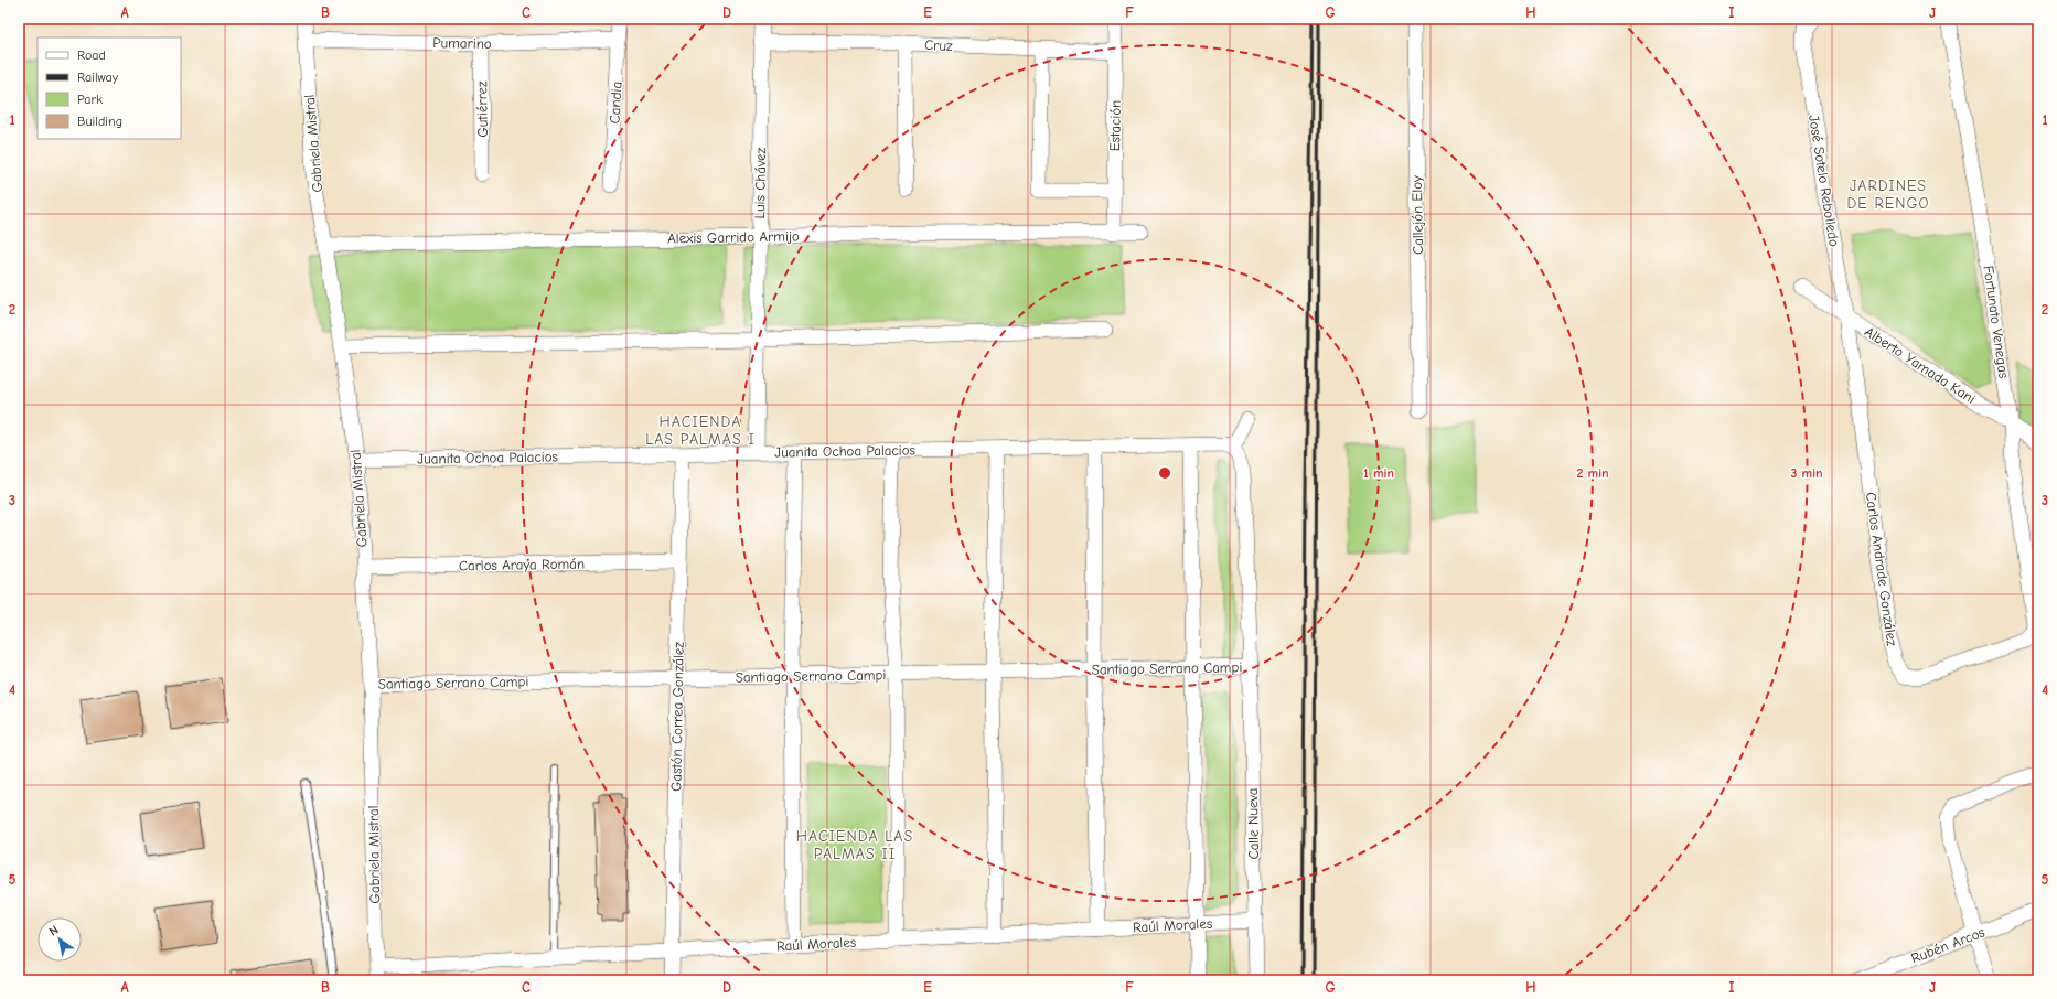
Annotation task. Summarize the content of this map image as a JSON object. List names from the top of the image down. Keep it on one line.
{"streets":{"street":["Pumarino","Cruz","Candia","Gutiérrez","Estación","Gabriela Mistral","José Sotelo Rebolledo","Luis Chávez","Callejón Eloy","Alexis Garrido Armijo","Fortunato Venegas","Alberto Yamada Kani","Juanita Ochoa Palacios","Carlos Araya Román","Carlos Andrade González","Santiago Serrano Campi","Gastón Correa González","Calle Nueva","Raúl Morales","Rubén Arcos"]},"crossings":[["Pumarino","Candia"],["Pumarino","Gutiérrez"],["Pumarino","Gabriela Mistral"],["Cruz","Estación"],["Cruz","Luis Chávez"],["Estación","Alexis Garrido Armijo"],["Gabriela Mistral","Alexis Garrido Armijo"],["Gabriela Mistral","Juanita Ochoa Palacios"],["Gabriela Mistral","Carlos Araya Román"],["Gabriela Mistral","Santiago Serrano Campi"],["Gabriela Mistral","Raúl Morales"],["José Sotelo Rebolledo","Alberto Yamada Kani"],["José Sotelo Rebolledo","Carlos Andrade González"],["Luis Chávez","Alexis Garrido Armijo"],["Luis Chávez","Juanita Ochoa Palacios"],["Fortunato Venegas","Alberto Yamada Kani"],["Fortunato Venegas","Carlos Andrade González"],["Alberto Yamada Kani","Carlos Andrade González"],["Juanita Ochoa Palacios","Gastón Correa González"],["Juanita Ochoa Palacios","Calle Nueva"],["Carlos Araya Román","Gastón Correa González"],["Santiago Serrano Campi","Gastón Correa González"],["Santiago Serrano Campi","Calle Nueva"],["Gastón Correa González","Raúl Morales"],["Calle Nueva","Raúl Morales"]],"districts":["JARDINES DE RENGO","HACIENDA LAS PALMAS I","HACIENDA LAS PALMAS II"],"legend":["Road","Railway","Park","Building"],"north":"top left","grid":{"columns":["A","B","C","D","E","F","G","H","I","J"],"rows":["1","2","3","4","5"]},"rings":["1 min","2 min","3 min"]}
